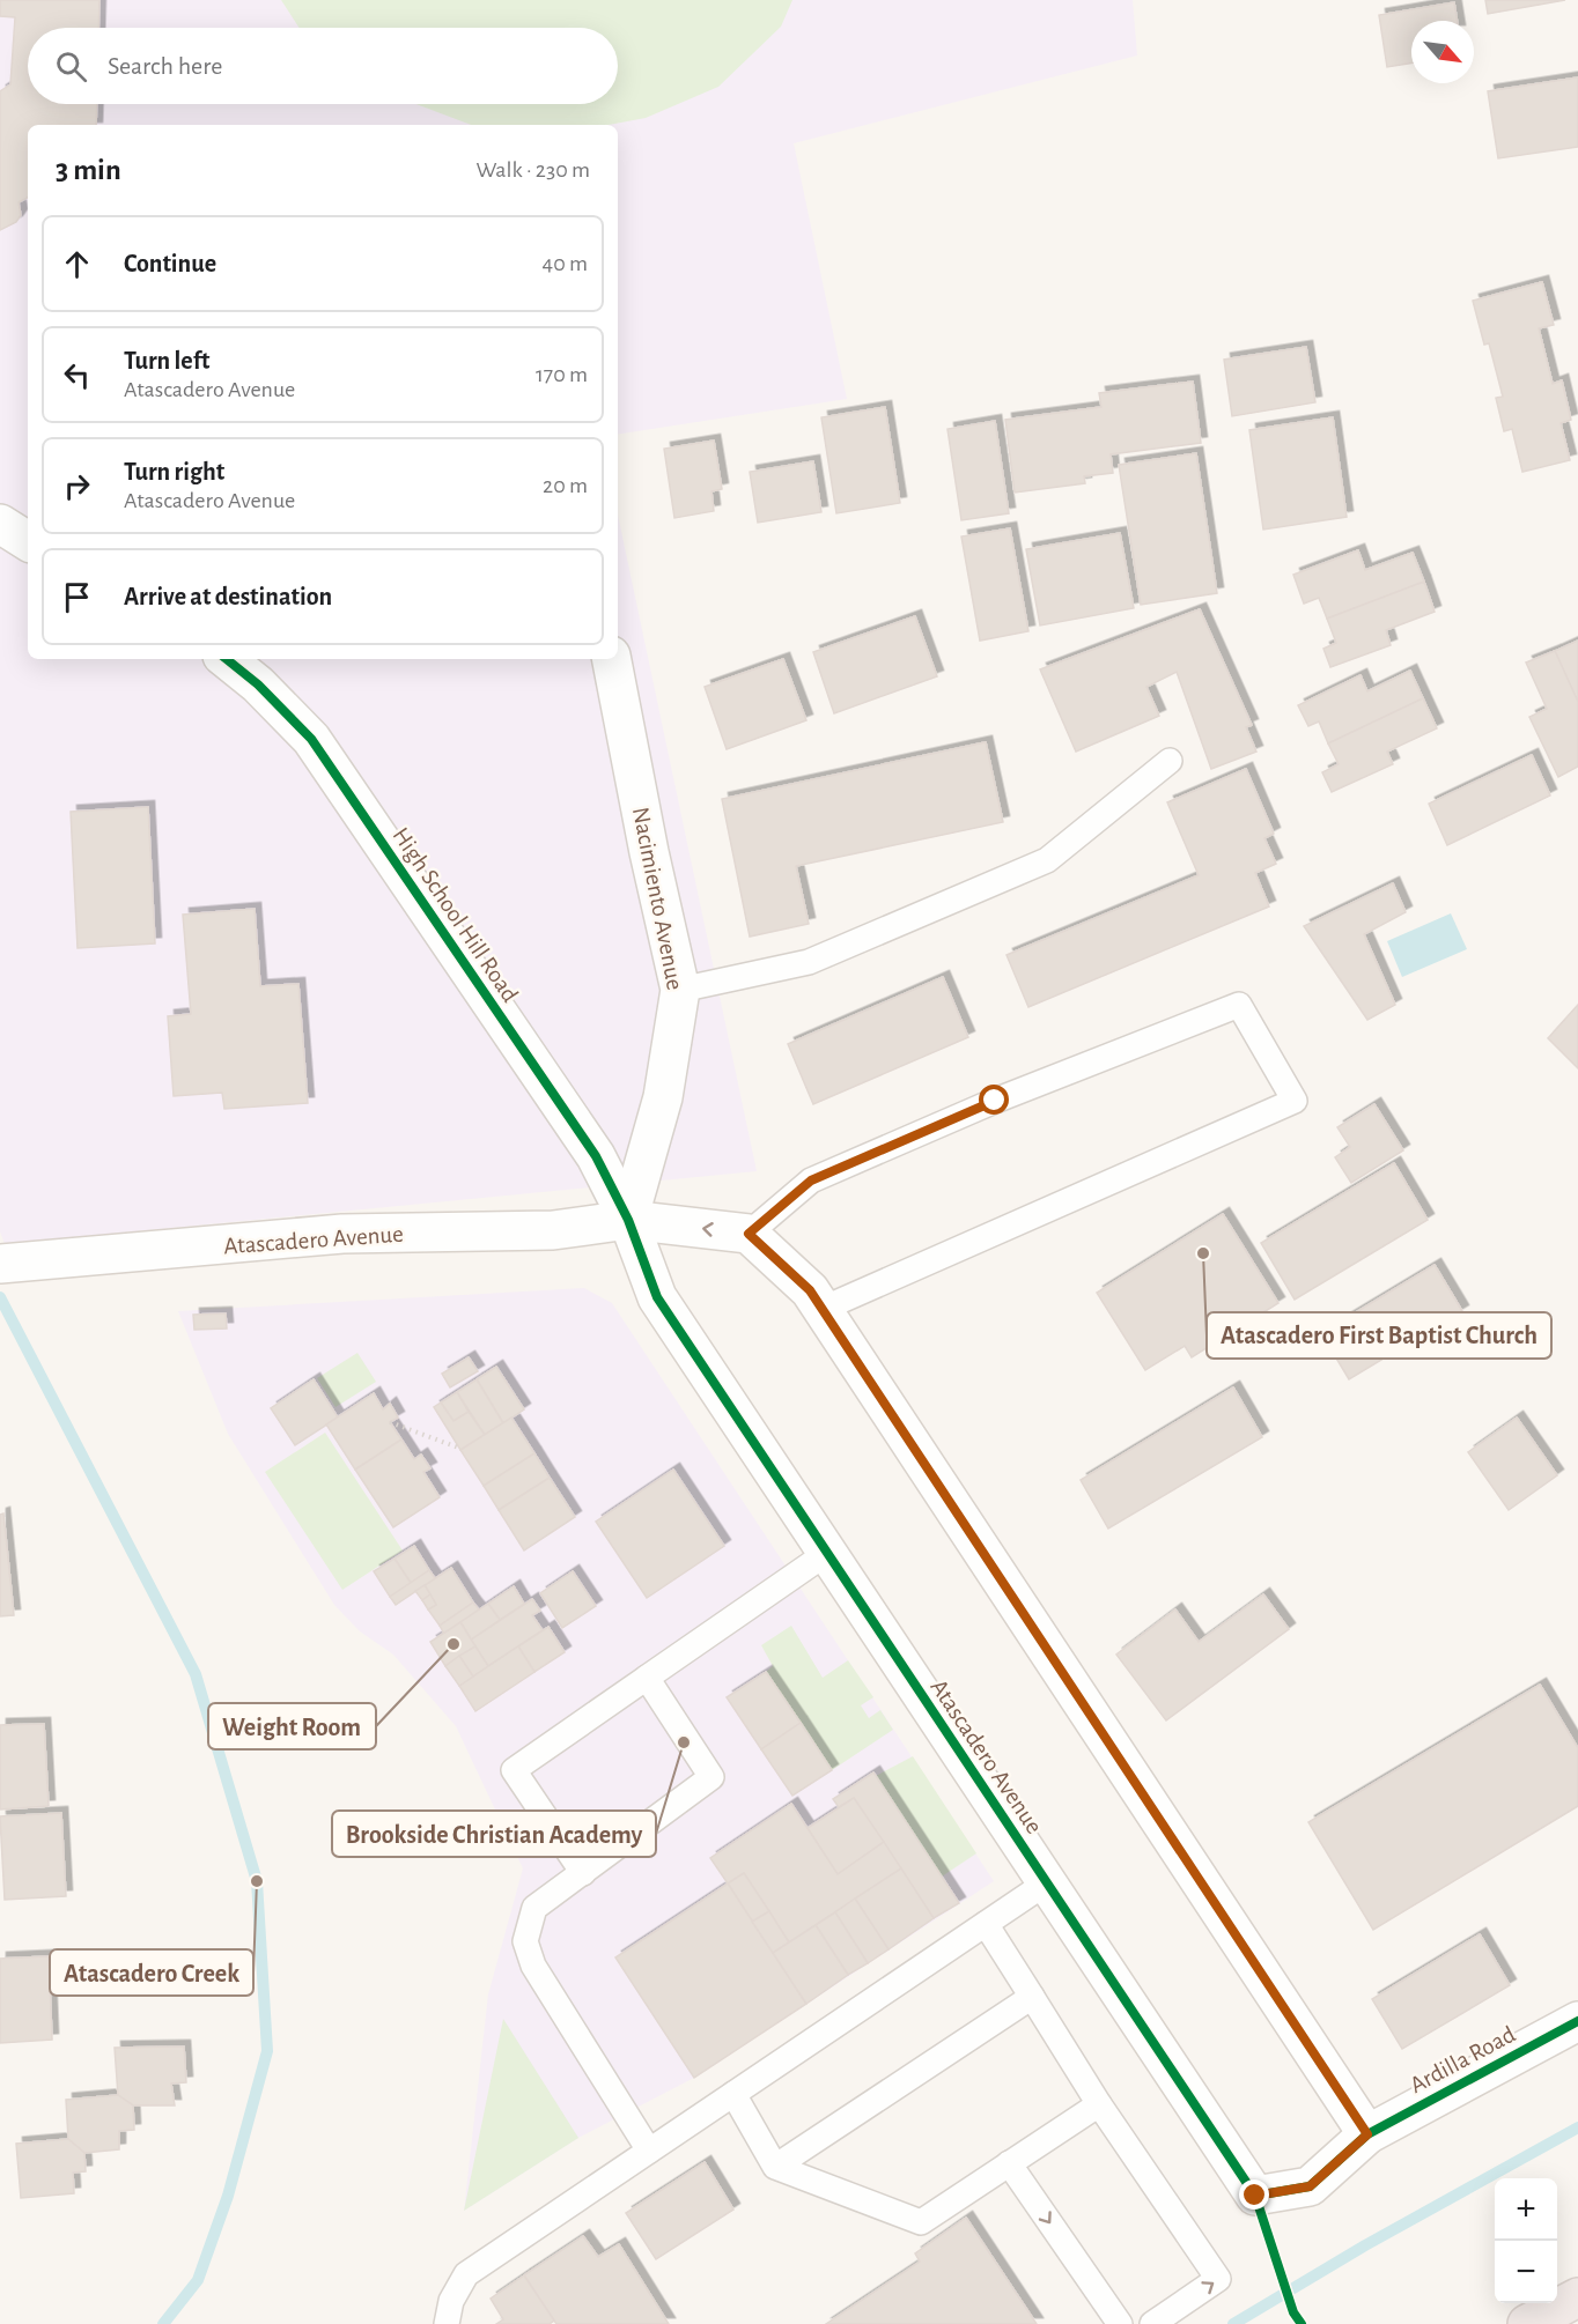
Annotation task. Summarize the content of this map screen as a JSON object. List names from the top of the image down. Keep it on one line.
{"streets":{"street":["Nacimiento Avenue","High School Hill Road","Atascadero Avenue","Ardilla Road"]},"crossings":[["Nacimiento Avenue","High School Hill Road"],["Nacimiento Avenue","Atascadero Avenue"],["High School Hill Road","Atascadero Avenue"],["Atascadero Avenue","Ardilla Road"]],"places":["Atascadero First Baptist Church","Weight Room","Brookside Christian Academy","Atascadero Creek"],"north":"bottom right","page":{"search":"Search here","heading":["3 min","Walk · 230 m"],"list":[["Continue","40 m"],["Turn left","Atascadero Avenue","170 m"],["Turn right","Atascadero Avenue","20 m"],"Arrive at destination"],"map_buttons":["+","−"]}}
